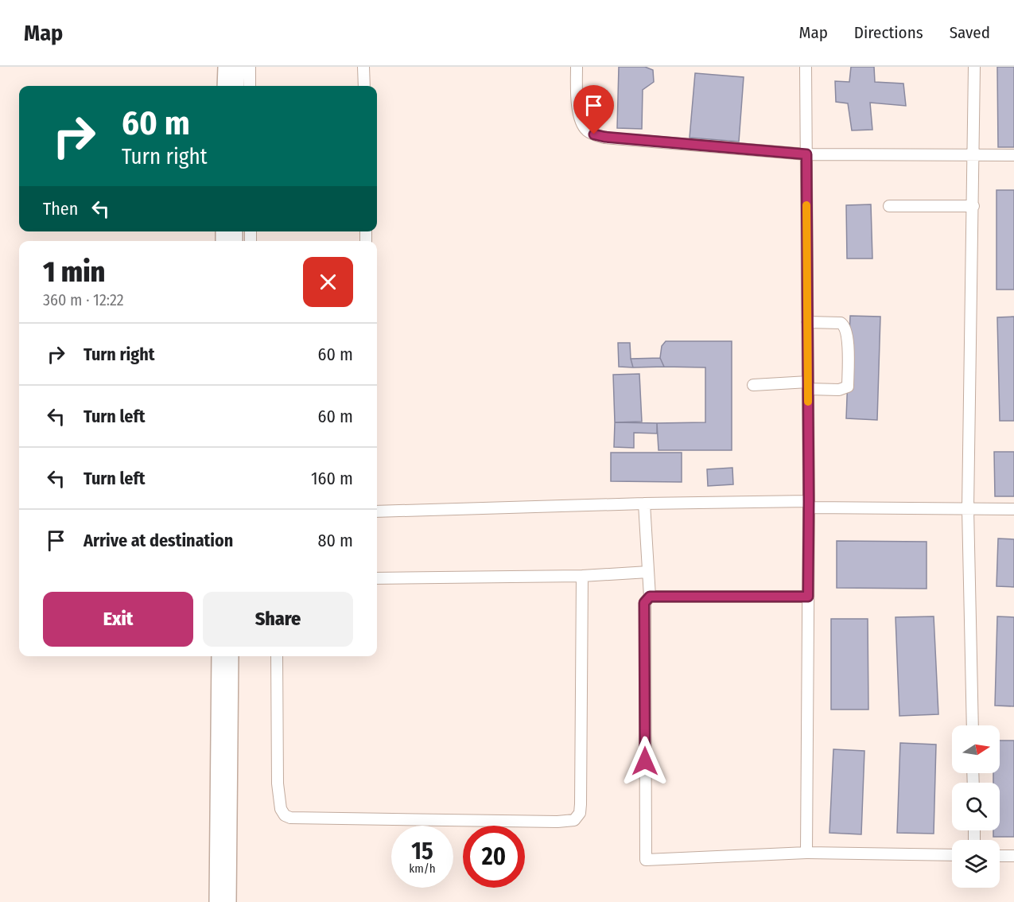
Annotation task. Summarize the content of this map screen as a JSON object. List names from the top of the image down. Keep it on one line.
{"north":"right","page":{"header":"Map","nav":["Map","Directions","Saved"],"turn":["60 m","Turn right"],"then":"Then","heading":["1 min","360 m · 12:22"],"list":[{"name":"Turn right","value":"60 m"},{"name":"Turn left","value":"60 m"},{"name":"Turn left","value":"160 m"},{"name":"Arrive at destination","value":"80 m"}],"buttons":["Exit","Share"],"speed":"15 km/h","limit":"20"}}
